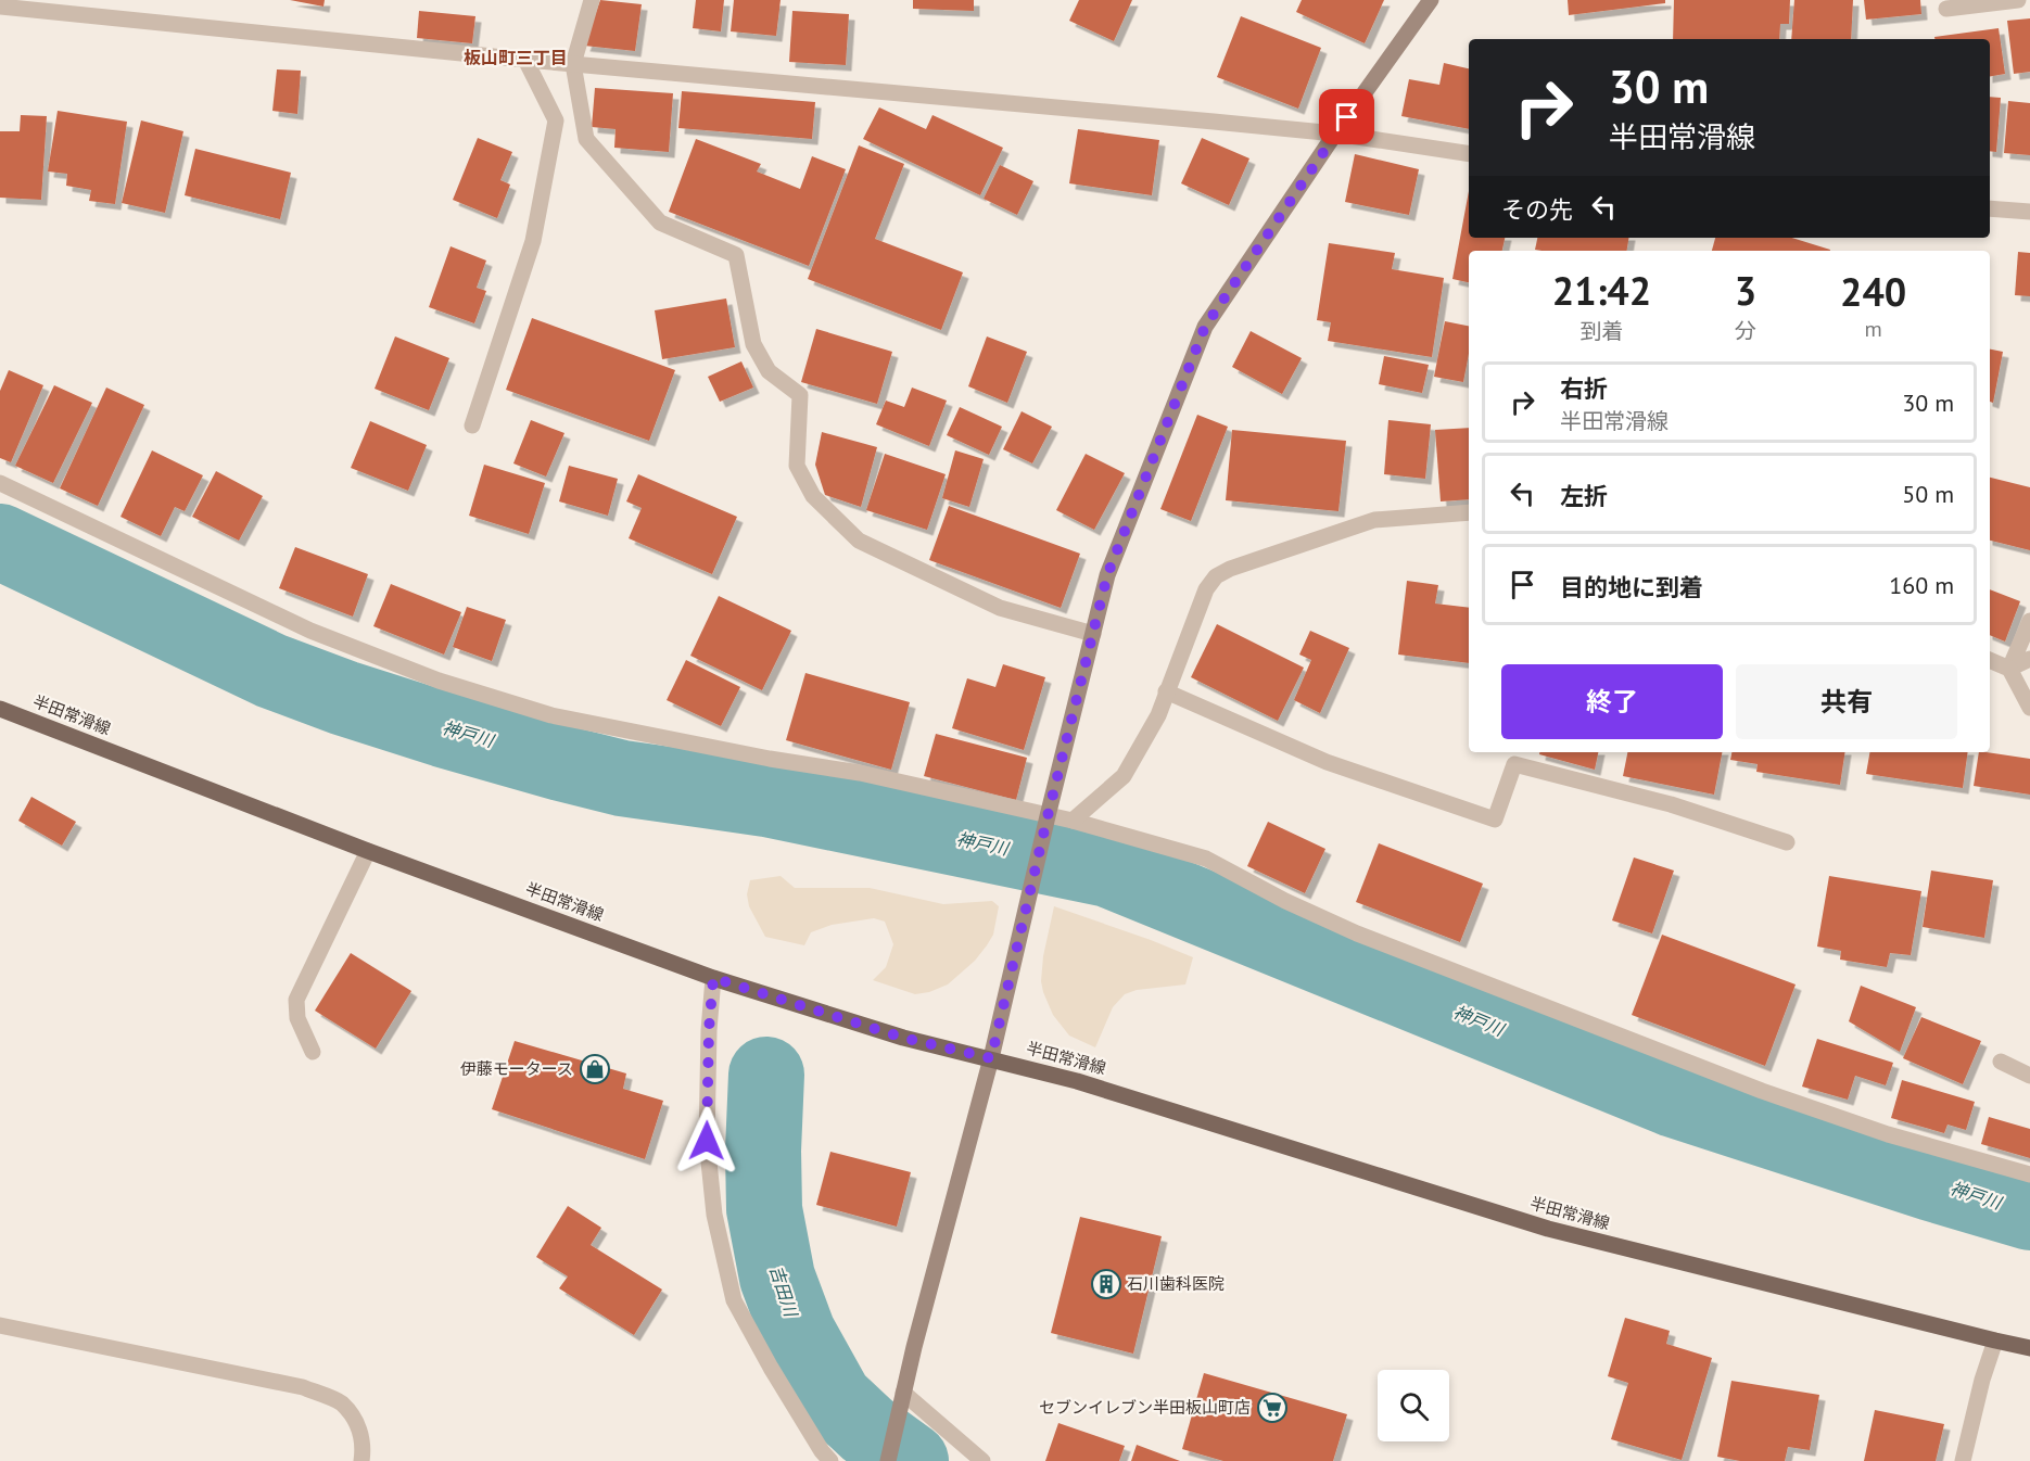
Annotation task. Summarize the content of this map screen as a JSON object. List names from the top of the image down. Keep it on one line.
{"streets":{"main road":["半田常滑線"]},"districts":["板山町三丁目"],"water":["神戸川","吉田川"],"places":{"shop":["伊藤モータース"],"building":["石川歯科医院"],"supermarket":["セブンイレブン半田板山町店"]},"page":{"turn":["30 m","半田常滑線"],"then":"その先","eta":["21:42","到着","3","分","240","m"],"list":[{"name":"右折","note":"半田常滑線","value":"30 m"},{"name":"左折","value":"50 m"},{"name":"目的地に到着","value":"160 m"}],"buttons":["終了","共有"]}}
